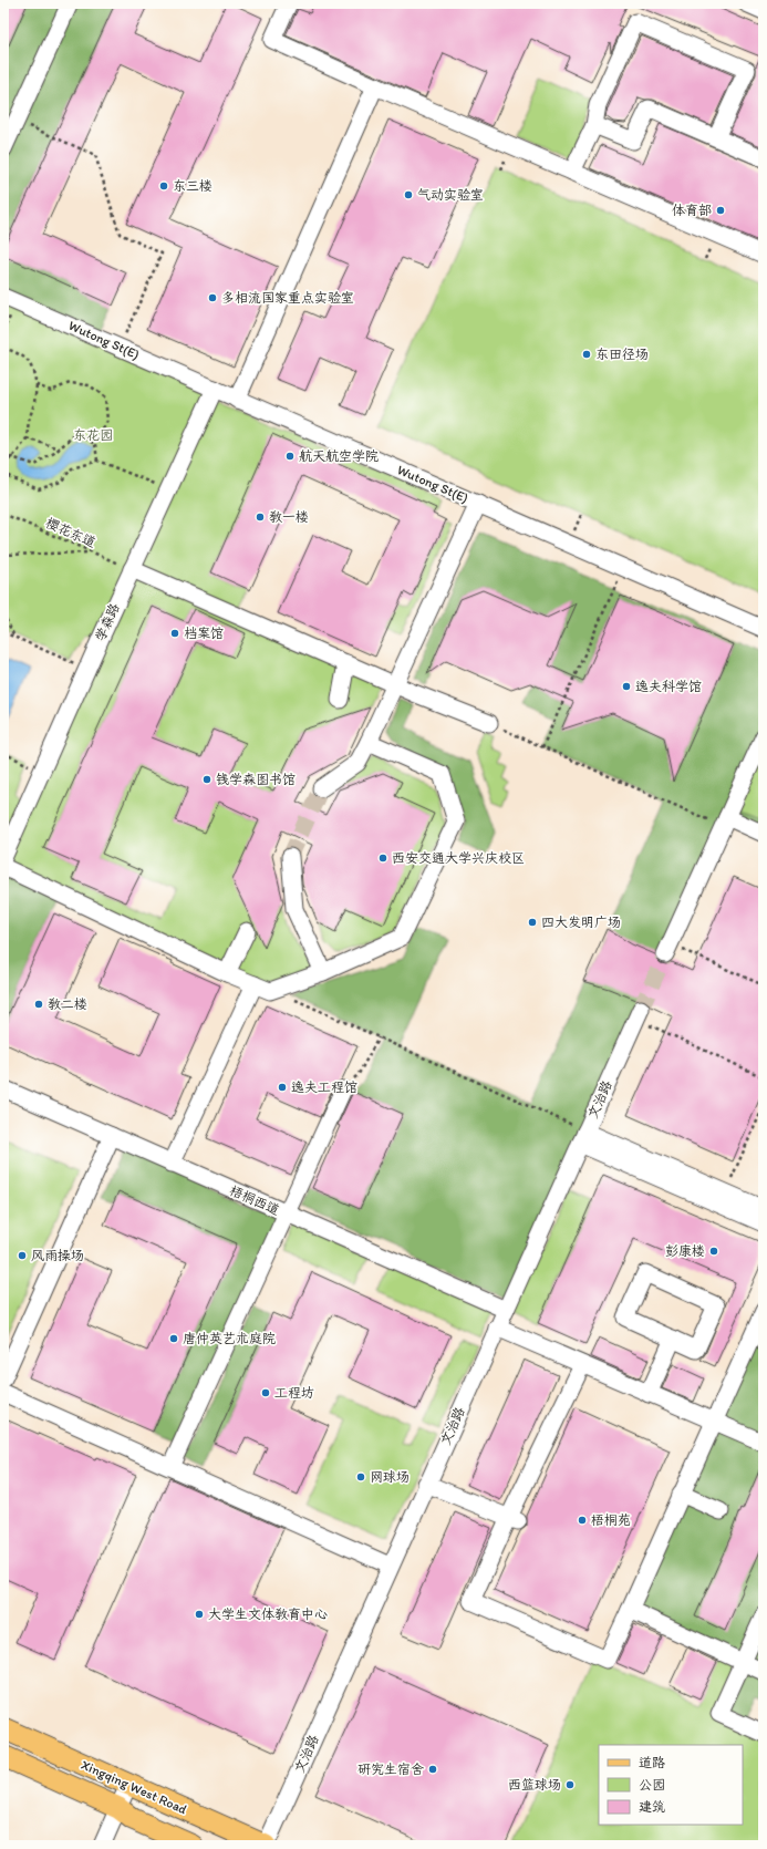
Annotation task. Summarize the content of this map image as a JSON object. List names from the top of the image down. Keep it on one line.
{"streets":{"main road":["Xingqing West Road"],"street":["Wutong St(E)","学森路","文治路","梧桐西道"],"path":["樱花东道"]},"crossings":[["Wutong St(E)","学森路"],["樱花东道","学森路"],["文治路","梧桐西道"],["文治路","Xingqing West Road"]],"parks":["东花园"],"places":["东三楼","气动实验室","体育部","多相流国家重点实验室","东田径场","航天航空学院","教一楼","档案馆","逸夫科学馆","钱学森图书馆","西安交通大学兴庆校区","四大发明广场","教二楼","逸夫工程馆","彭康楼","风雨操场","唐仲英艺术庭院","工程坊","网球场","梧桐苑","大学生文体教育中心","研究生宿舍","西篮球场"],"legend":["道路","公园","建筑"]}
